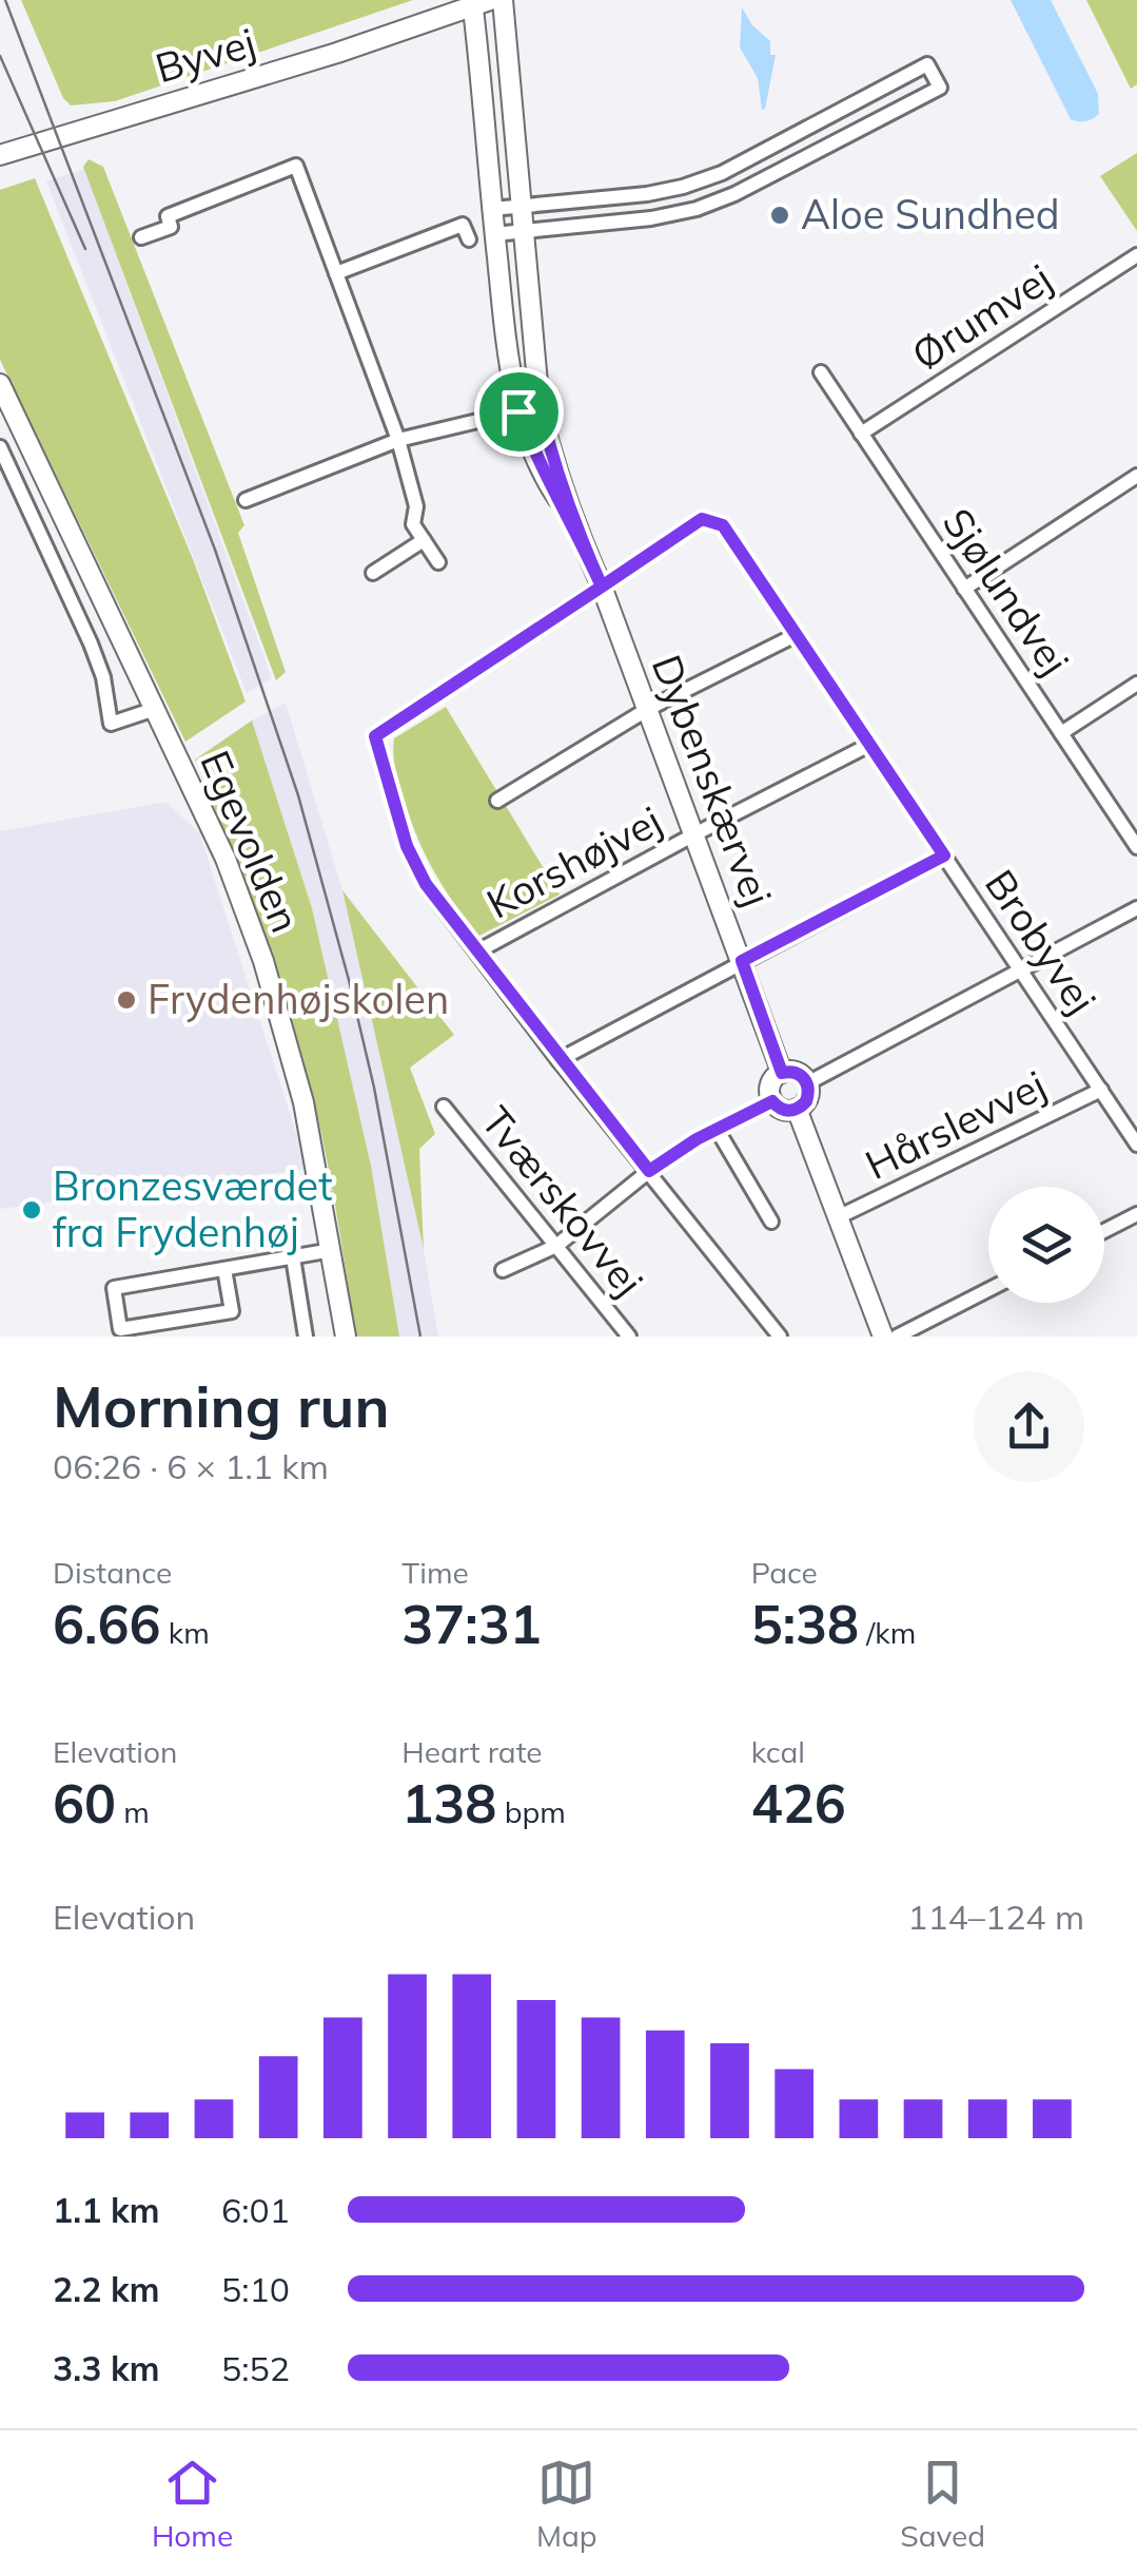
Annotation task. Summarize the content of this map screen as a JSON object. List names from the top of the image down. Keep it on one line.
{"streets":{"street":["Byvej","Ørumvej","Sjølundvej","Dybenskærvej","Egevolden","Korshøjvej","Brobyvej","Hårslevvej","Tværskovvej"]},"crossings":[["Byvej","Dybenskærvej"],["Ørumvej","Sjølundvej"],["Dybenskærvej","Korshøjvej"],["Dybenskærvej","Brobyvej"],["Korshøjvej","Brobyvej"],["Brobyvej","Hårslevvej"]],"places":["Aloe Sundhed","Frydenhøjskolen","Bronzesværdet fra Frydenhøj"],"page":{"heading":["Morning run","06:26 · 6 × 1.1 km"],"stats":[["Distance","6.66 km"],["Time","37:31"],["Pace","5:38 /km"],["Elevation","60 m"],["Heart rate","138 bpm"],["kcal","426"]],"chart":["Elevation","114–124 m"],"list":[{"name":"1.1 km","note":"6:01"},{"name":"2.2 km","note":"5:10"},{"name":"3.3 km","note":"5:52"}],"tabs":["Home","Map","Saved"]}}
